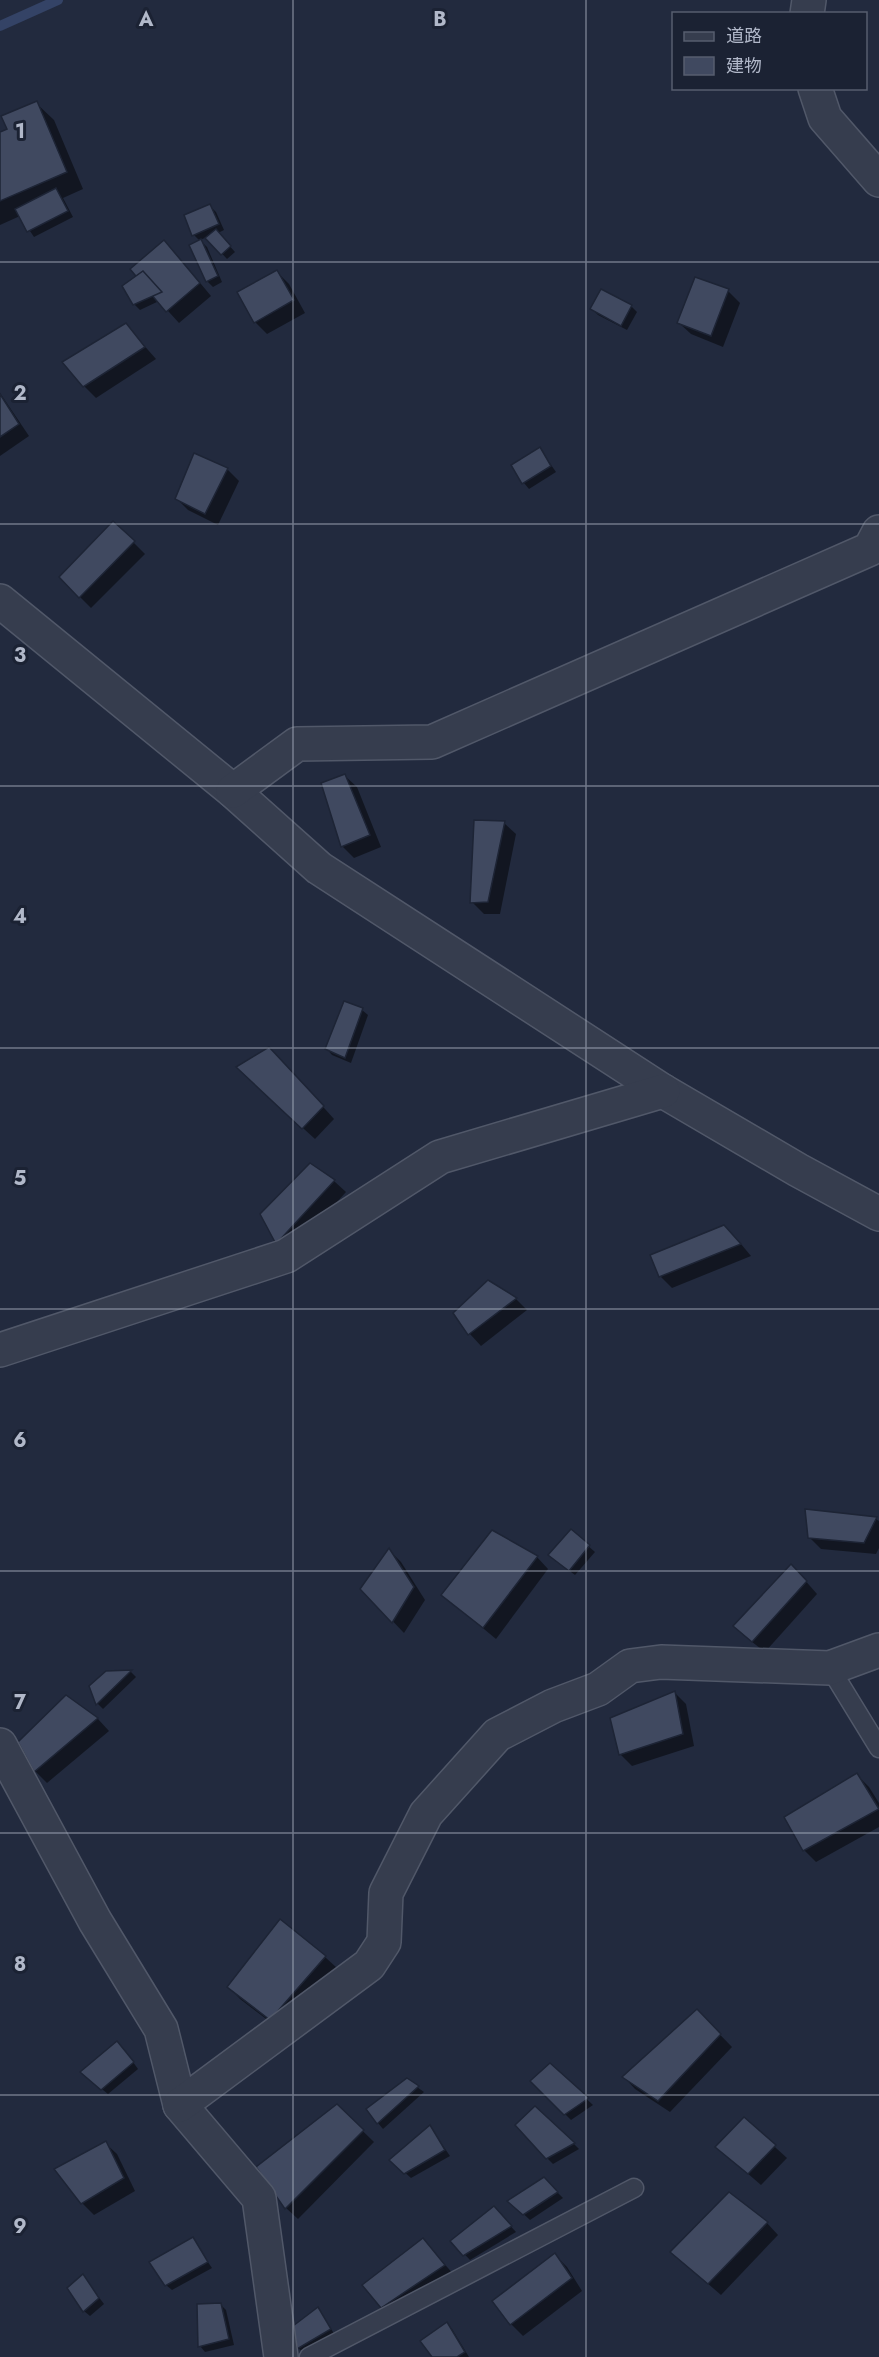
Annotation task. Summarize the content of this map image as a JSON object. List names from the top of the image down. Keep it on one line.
{"legend":["道路","建物"],"grid":{"columns":["A","B"],"rows":["1","2","3","4","5","6","7","8","9"]}}
